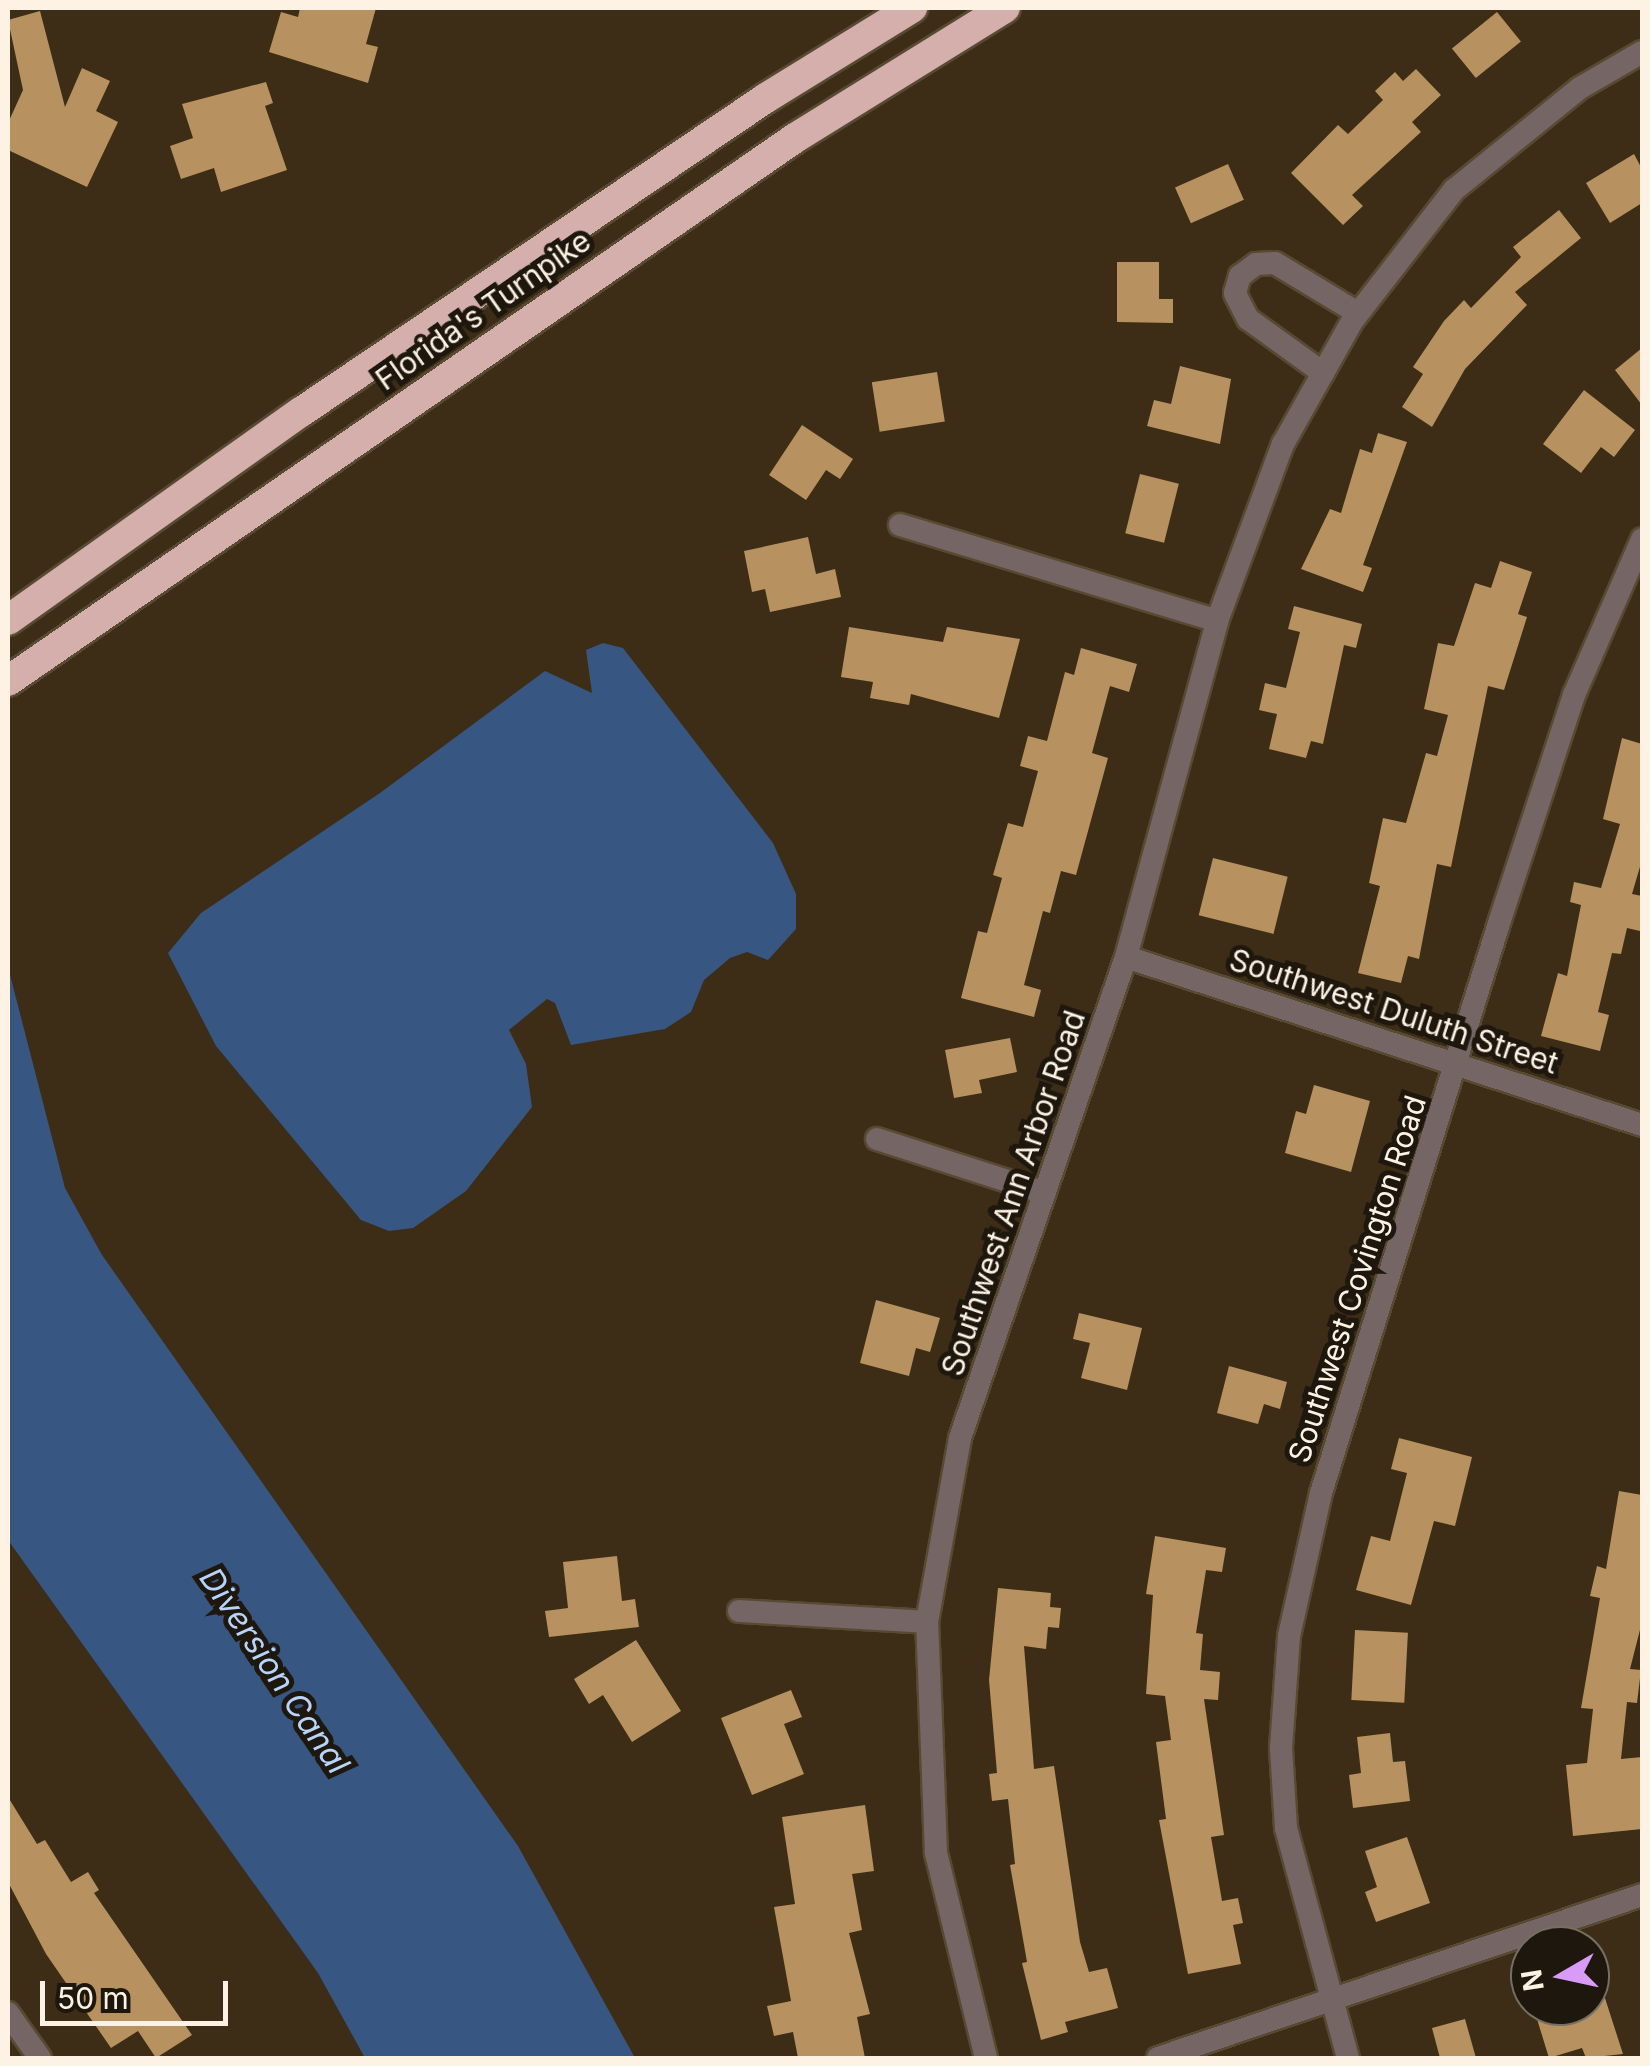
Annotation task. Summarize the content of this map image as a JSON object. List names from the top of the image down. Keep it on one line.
{"streets":{"highway":["Florida's Turnpike"],"street":["Southwest Duluth Street","Southwest Ann Arbor Road","Southwest Covington Road"]},"crossings":[["Southwest Duluth Street","Southwest Ann Arbor Road"],["Southwest Duluth Street","Southwest Covington Road"]],"water":["Diversion Canal"],"scale_bar":"50 m","north":"left"}
